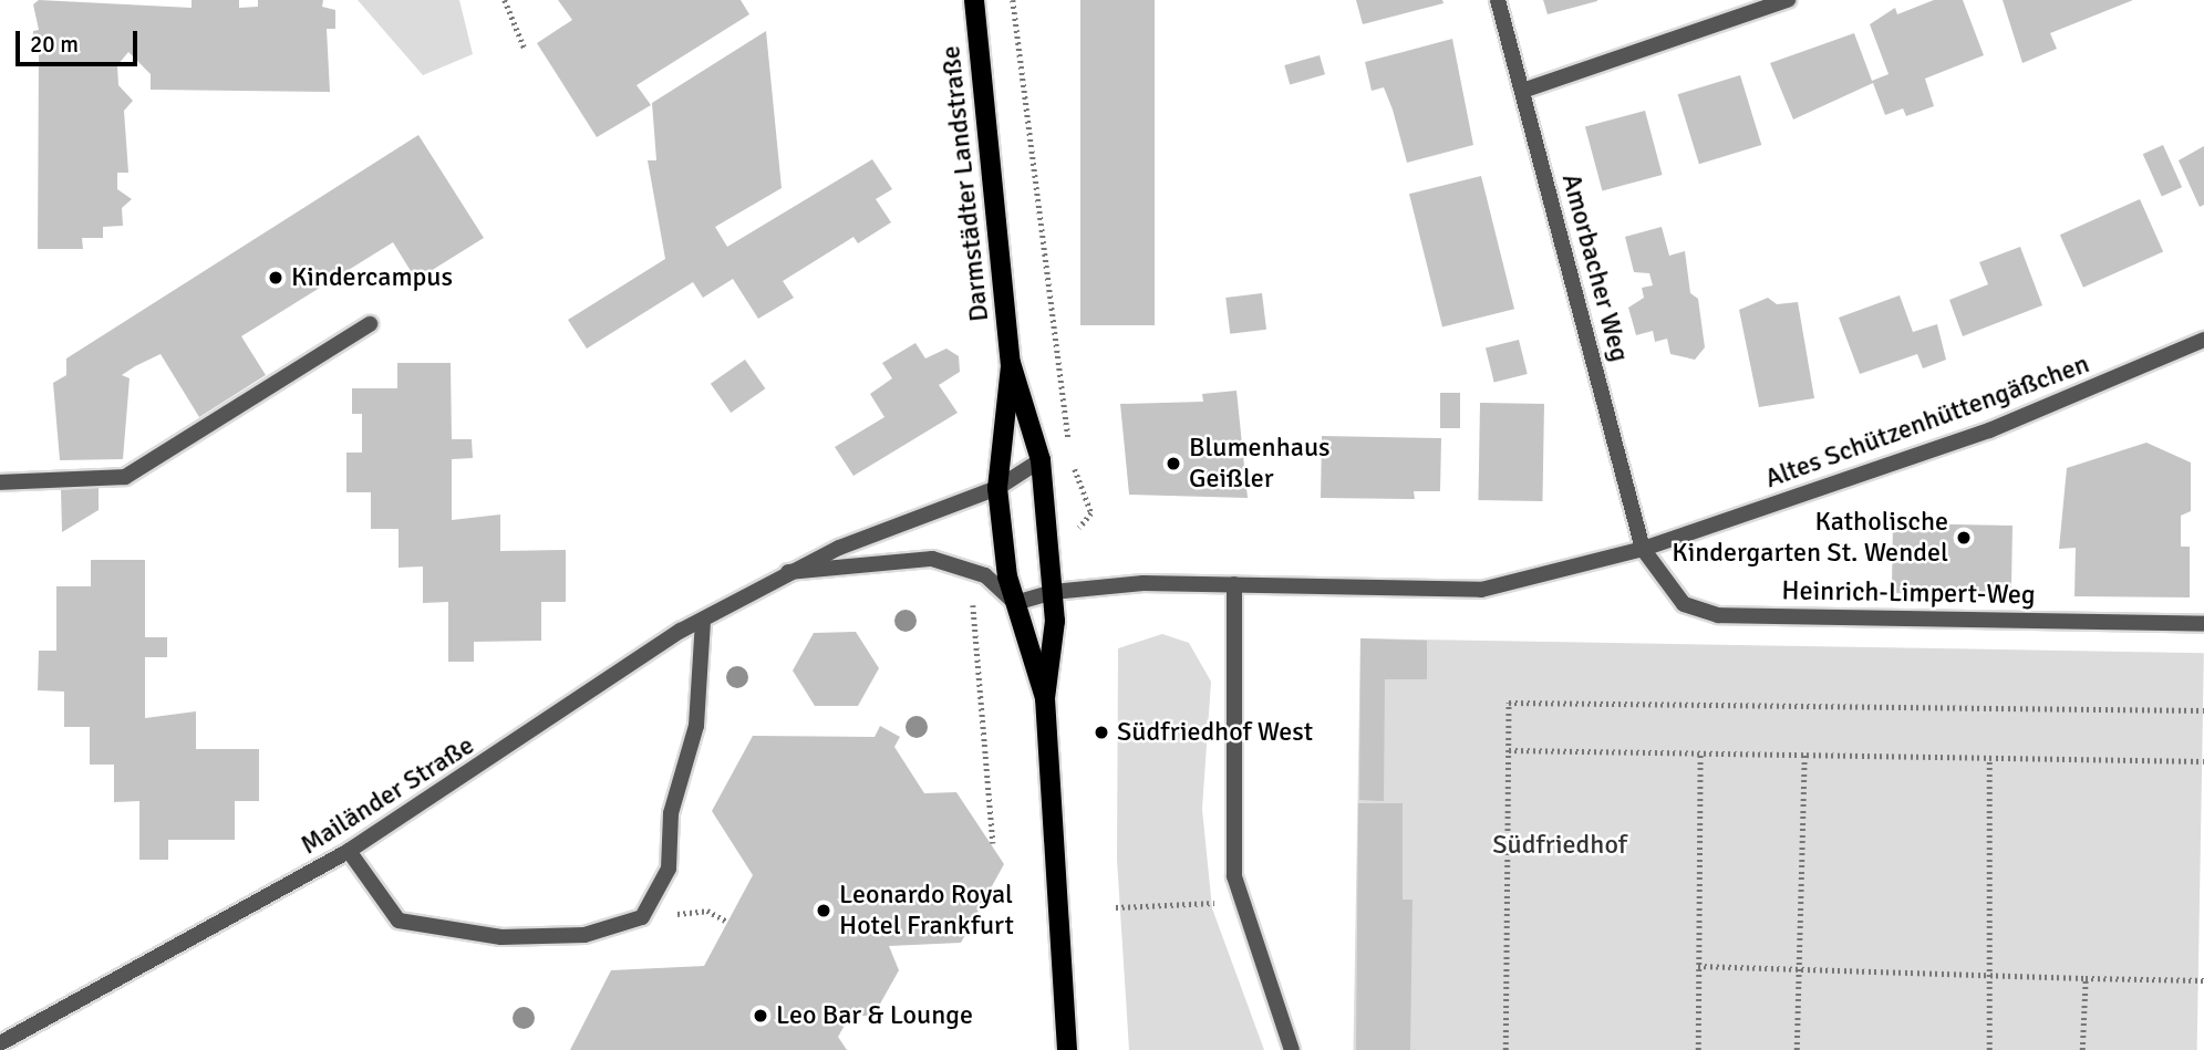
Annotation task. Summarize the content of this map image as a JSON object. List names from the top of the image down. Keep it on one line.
{"streets":{"main road":["Darmstädter Landstraße"],"street":["Amorbacher Weg","Altes Schützenhüttengäßchen","Heinrich-Limpert-Weg","Mailänder Straße"]},"crossings":[["Darmstädter Landstraße","Altes Schützenhüttengäßchen"],["Darmstädter Landstraße","Mailänder Straße"],["Amorbacher Weg","Altes Schützenhüttengäßchen"],["Amorbacher Weg","Heinrich-Limpert-Weg"],["Altes Schützenhüttengäßchen","Heinrich-Limpert-Weg"]],"parks":["Südfriedhof"],"places":["Kindercampus","Blumenhaus Geißler","Katholische Kindergarten St. Wendel","Südfriedhof West","Leonardo Royal Hotel Frankfurt","Leo Bar & Lounge"],"scale_bar":"20 m"}
